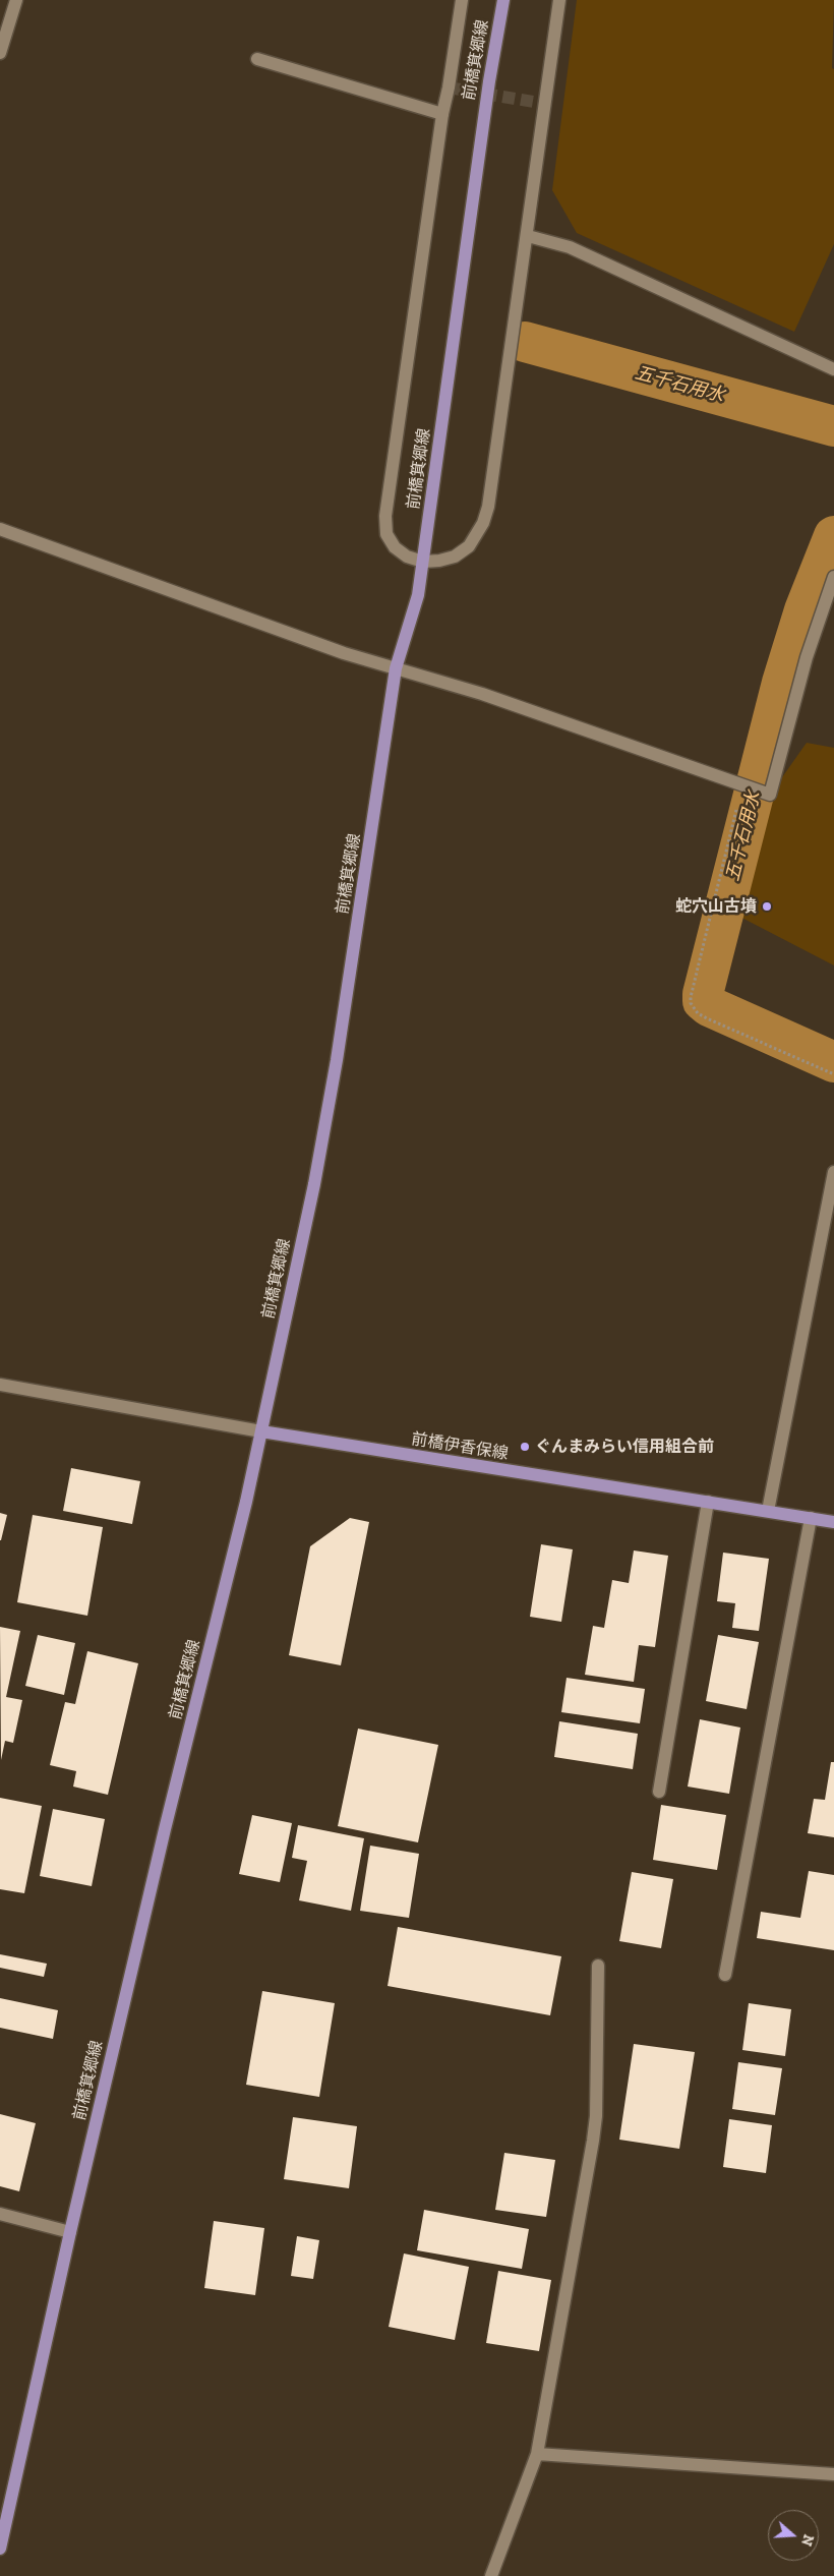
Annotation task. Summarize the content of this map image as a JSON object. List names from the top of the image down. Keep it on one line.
{"streets":{"main road":["前橋箕郷線","前橋伊香保線"]},"crossings":[["前橋箕郷線","前橋伊香保線"]],"water":["五千石用水"],"places":["蛇穴山古墳","ぐんまみらい信用組合前"],"north":"right"}
